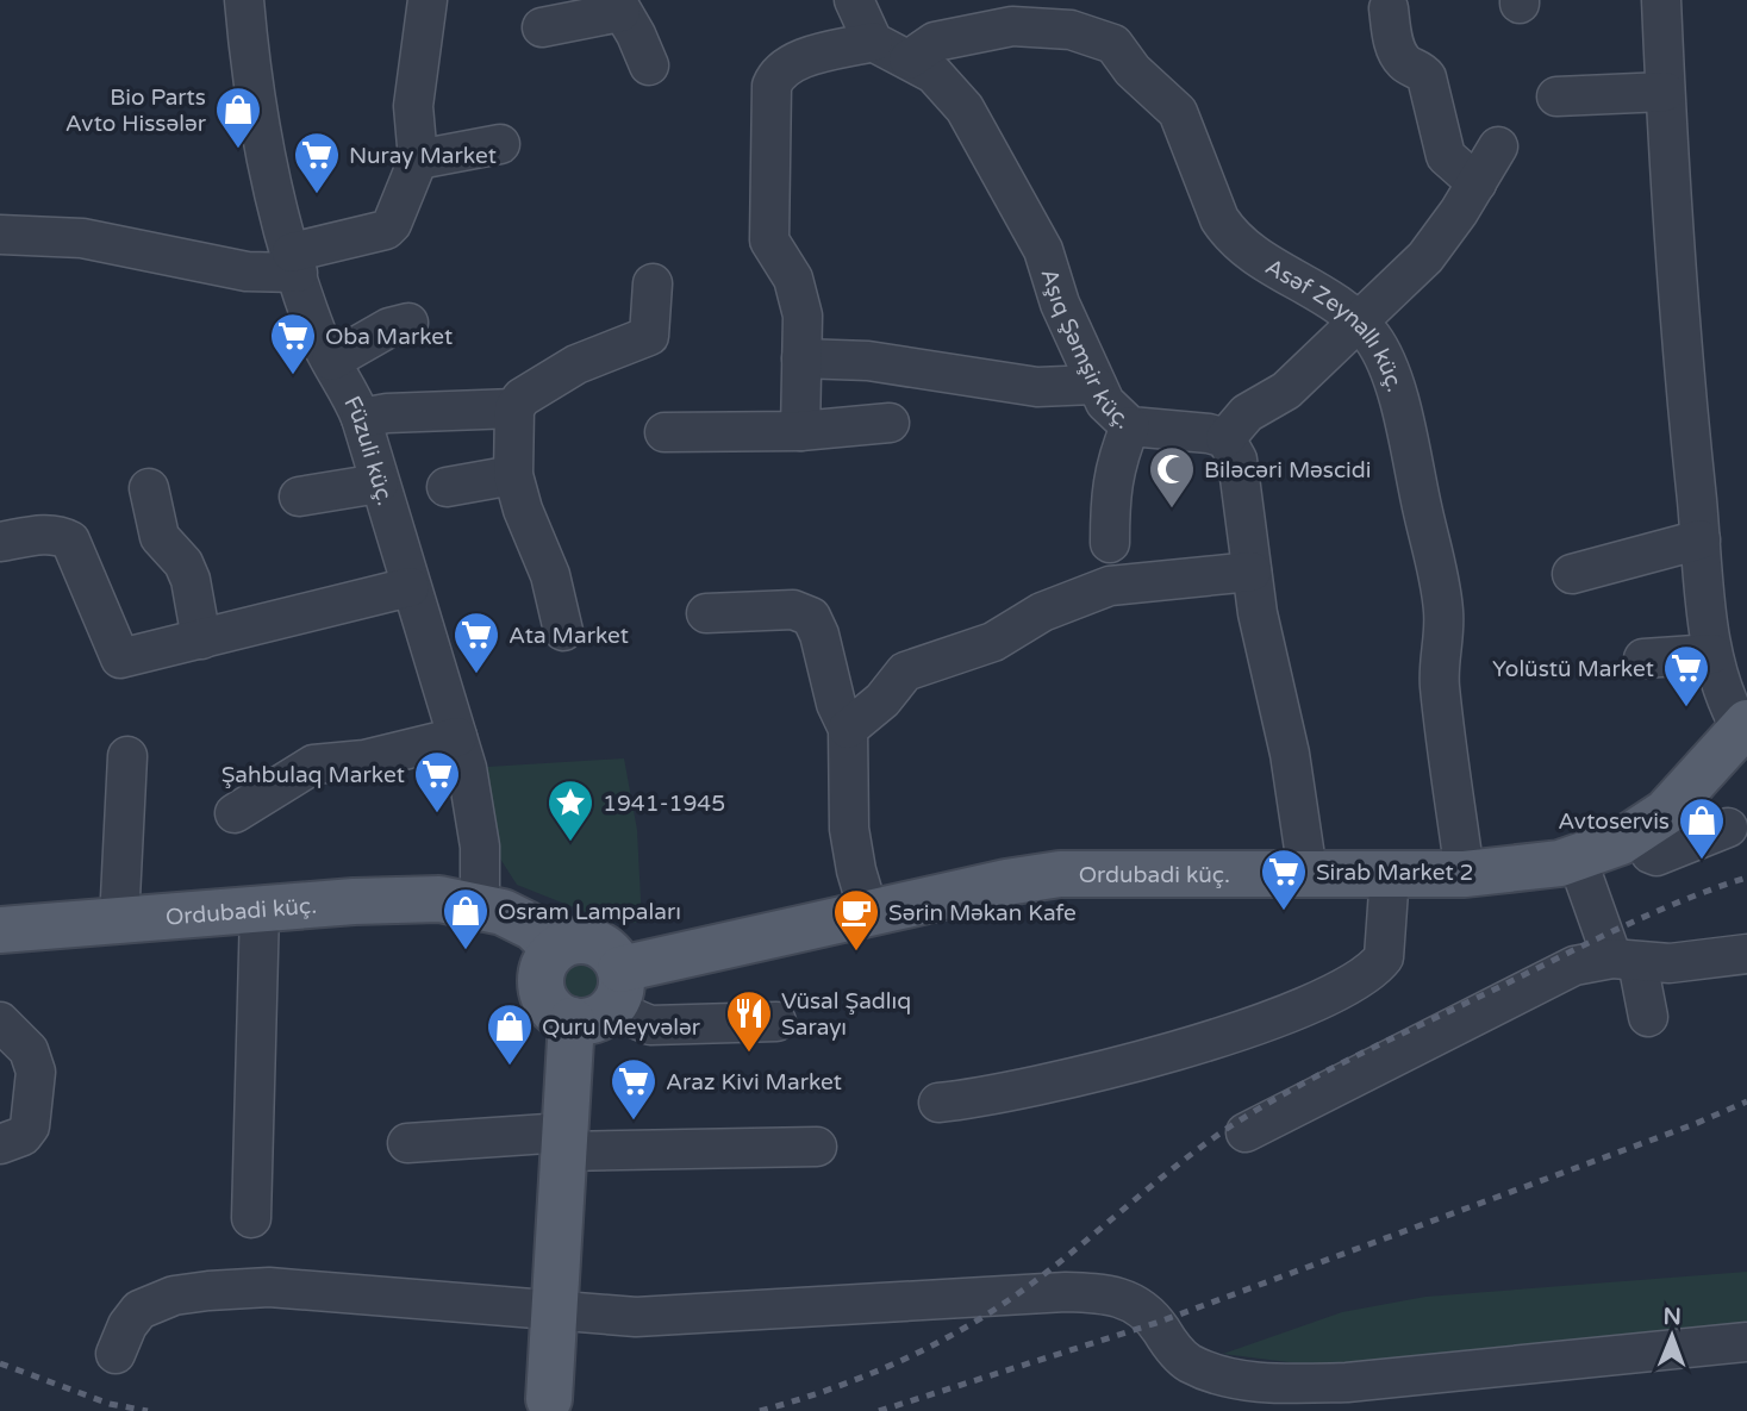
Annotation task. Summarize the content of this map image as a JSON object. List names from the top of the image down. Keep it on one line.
{"streets":{"main road":["Ordubadi küç."],"street":["Asəf Zeynallı küç.","Aşıq Şəmşir küç.","Füzuli küç."]},"crossings":[["Asəf Zeynallı küç.","Aşıq Şəmşir küç."],["Asəf Zeynallı küç.","Ordubadi küç."],["Füzuli küç.","Ordubadi küç."]],"places":{"shop":["Bio Parts Avto Hissələr","Avtoservis","Osram Lampaları","Quru Meyvələr"],"supermarket":["Nuray Market","Oba Market","Ata Market","Yolüstü Market","Şahbulaq Market","Sirab Market 2","Araz Kivi Market"],"mosque":["Biləcəri Məscidi"],"place":["1941-1945"],"cafe":["Sərin Məkan Kafe"],"restaurant":["Vüsal Şadlıq Sarayı"]},"north":"top"}
